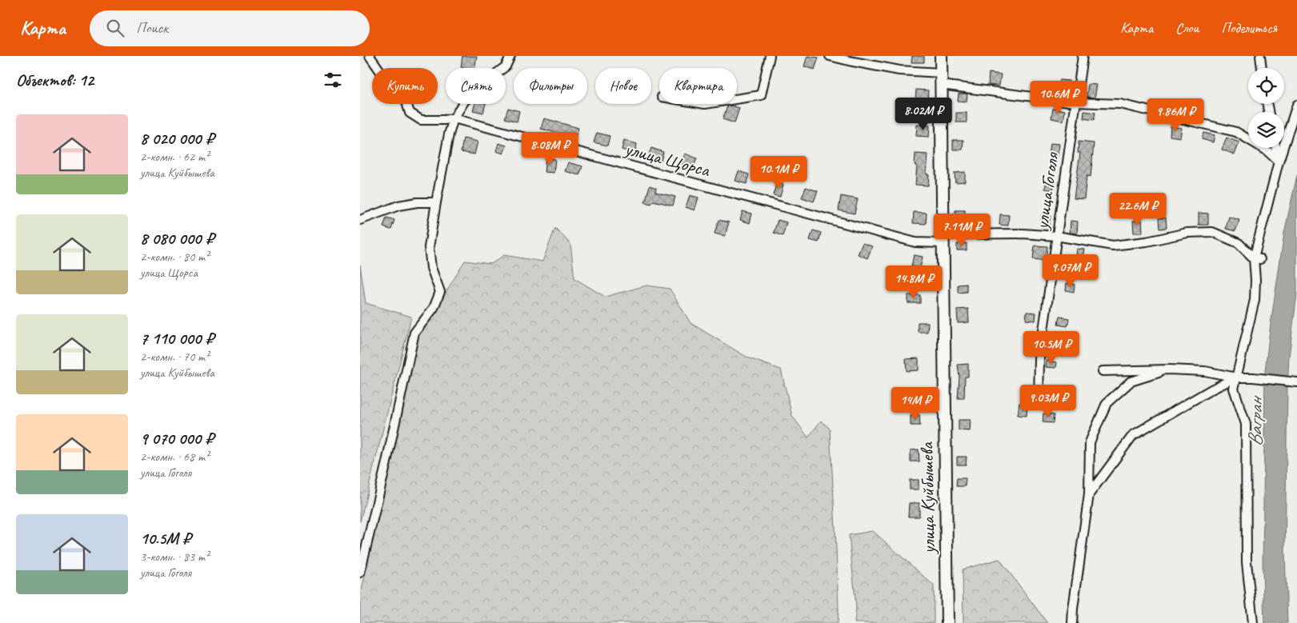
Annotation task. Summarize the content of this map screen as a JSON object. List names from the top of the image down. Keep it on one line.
{"streets":{"highway":["улица Куйбышева"],"street":["улица Щорса","улица Гоголя"]},"crossings":[["улица Щорса","улица Гоголя"],["улица Щорса","улица Куйбышева"]],"water":["Вагран"],"page":{"header":"Карта","search":"Поиск","nav":["Карта","Слои","Поделиться"],"heading":"Объектов: 12","chip":["Купить","Снять","Фильтры","Новое","Квартира"],"price":["10.6M ₽","8.02M ₽","9.86M ₽","8.08M ₽","10.1M ₽","22.6M ₽","7.11M ₽","9.07M ₽","14.8M ₽","10.5M ₽","9.03M ₽","14M ₽"],"list":[{"name":"8 020 000 ₽","note":"2-комн. · 62 m² · улица Куйбышева"},{"name":"8 080 000 ₽","note":"2-комн. · 80 m² · улица Щорса"},{"name":"7 110 000 ₽","note":"2-комн. · 70 m² · улица Куйбышева"},{"name":"9 070 000 ₽","note":"2-комн. · 68 m² · улица Гоголя"},{"name":"10.5M ₽","note":"3-комн. · 83 m² · улица Гоголя"}]}}
